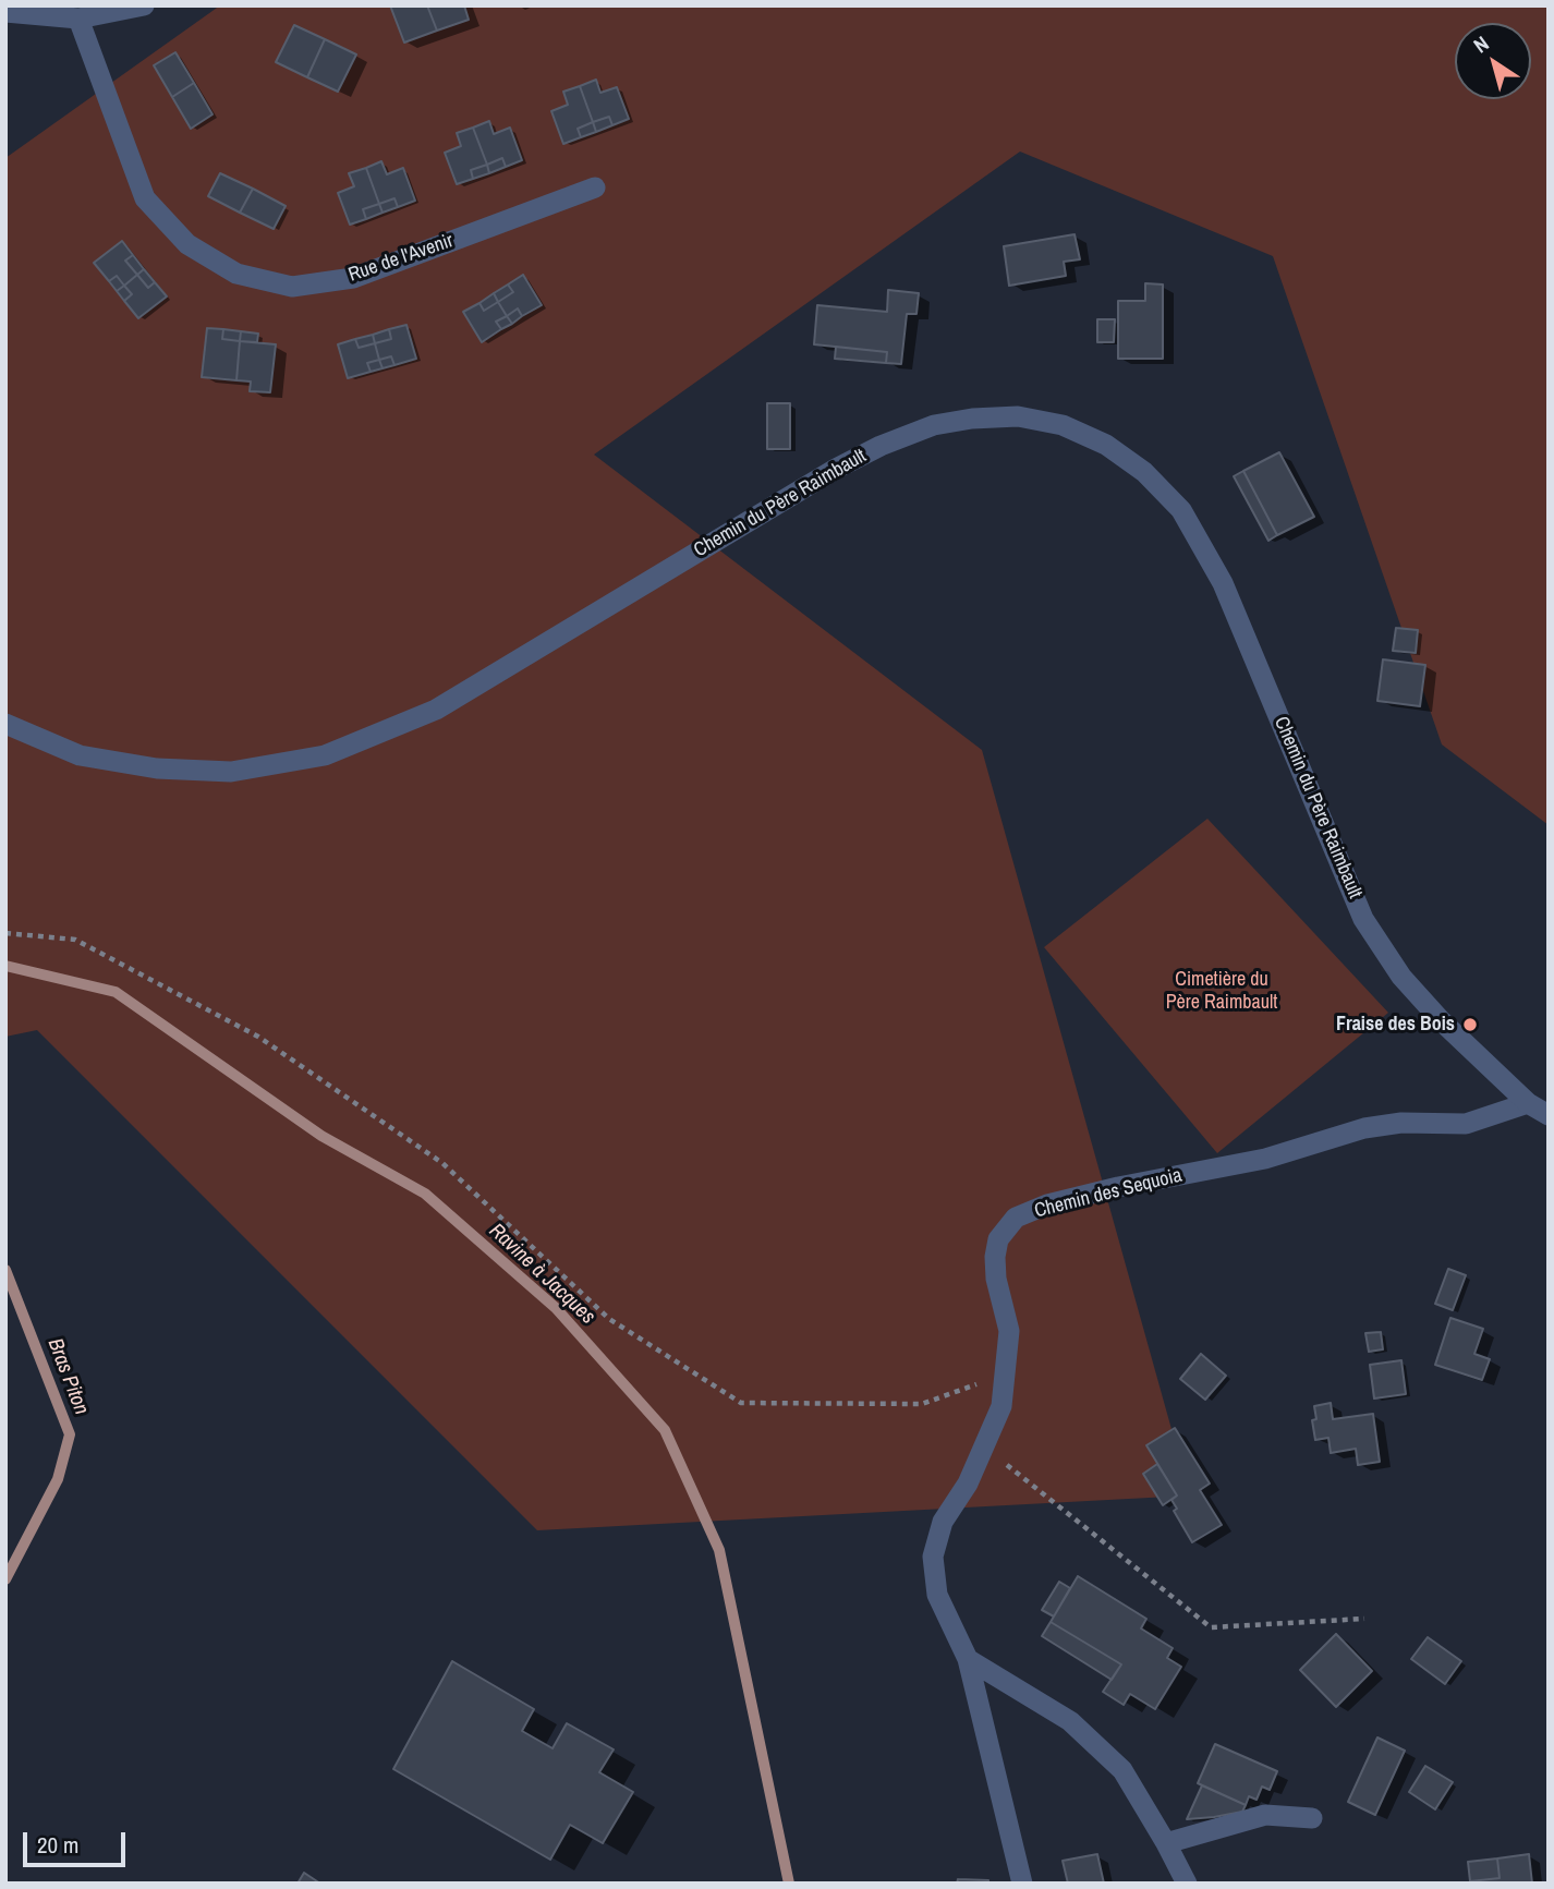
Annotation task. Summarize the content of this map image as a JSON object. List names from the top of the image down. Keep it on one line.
{"streets":{"street":["Rue de l'Avenir","Chemin du Père Raimbault","Chemin des Sequoia"]},"crossings":[["Chemin du Père Raimbault","Chemin des Sequoia"]],"water":["Ravine à Jacques","Bras Piton"],"parks":["Cimetière du Père Raimbault"],"places":["Fraise des Bois"],"scale_bar":"20 m","north":"top left"}
